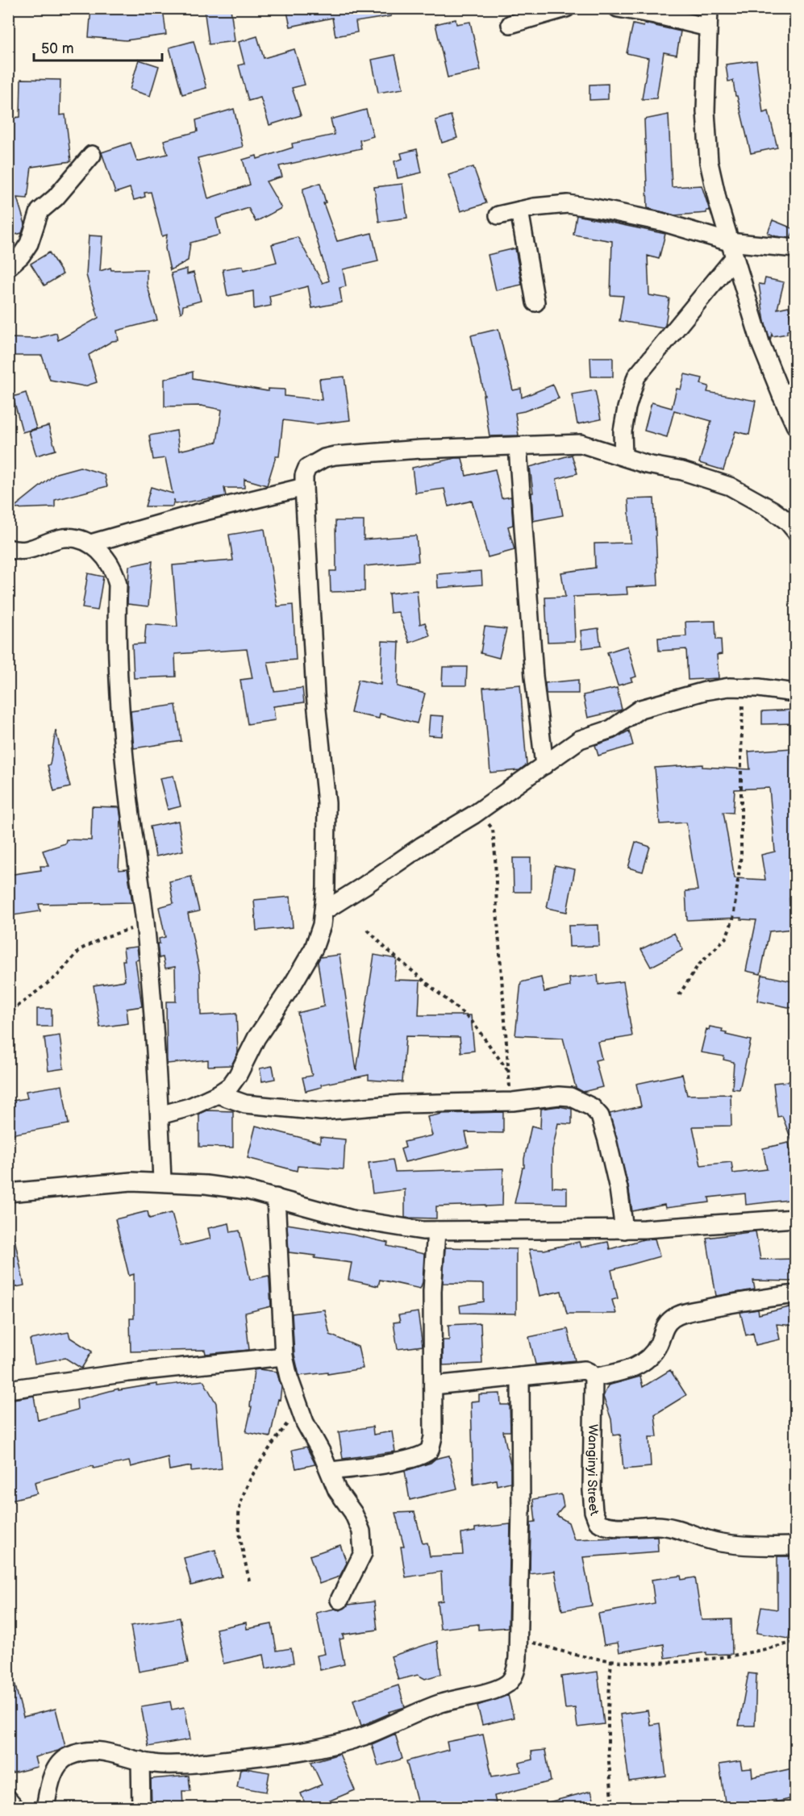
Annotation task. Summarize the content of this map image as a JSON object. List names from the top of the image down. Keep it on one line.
{"streets":{"street":["Wanginyi Street"]},"scale_bar":"50 m"}
